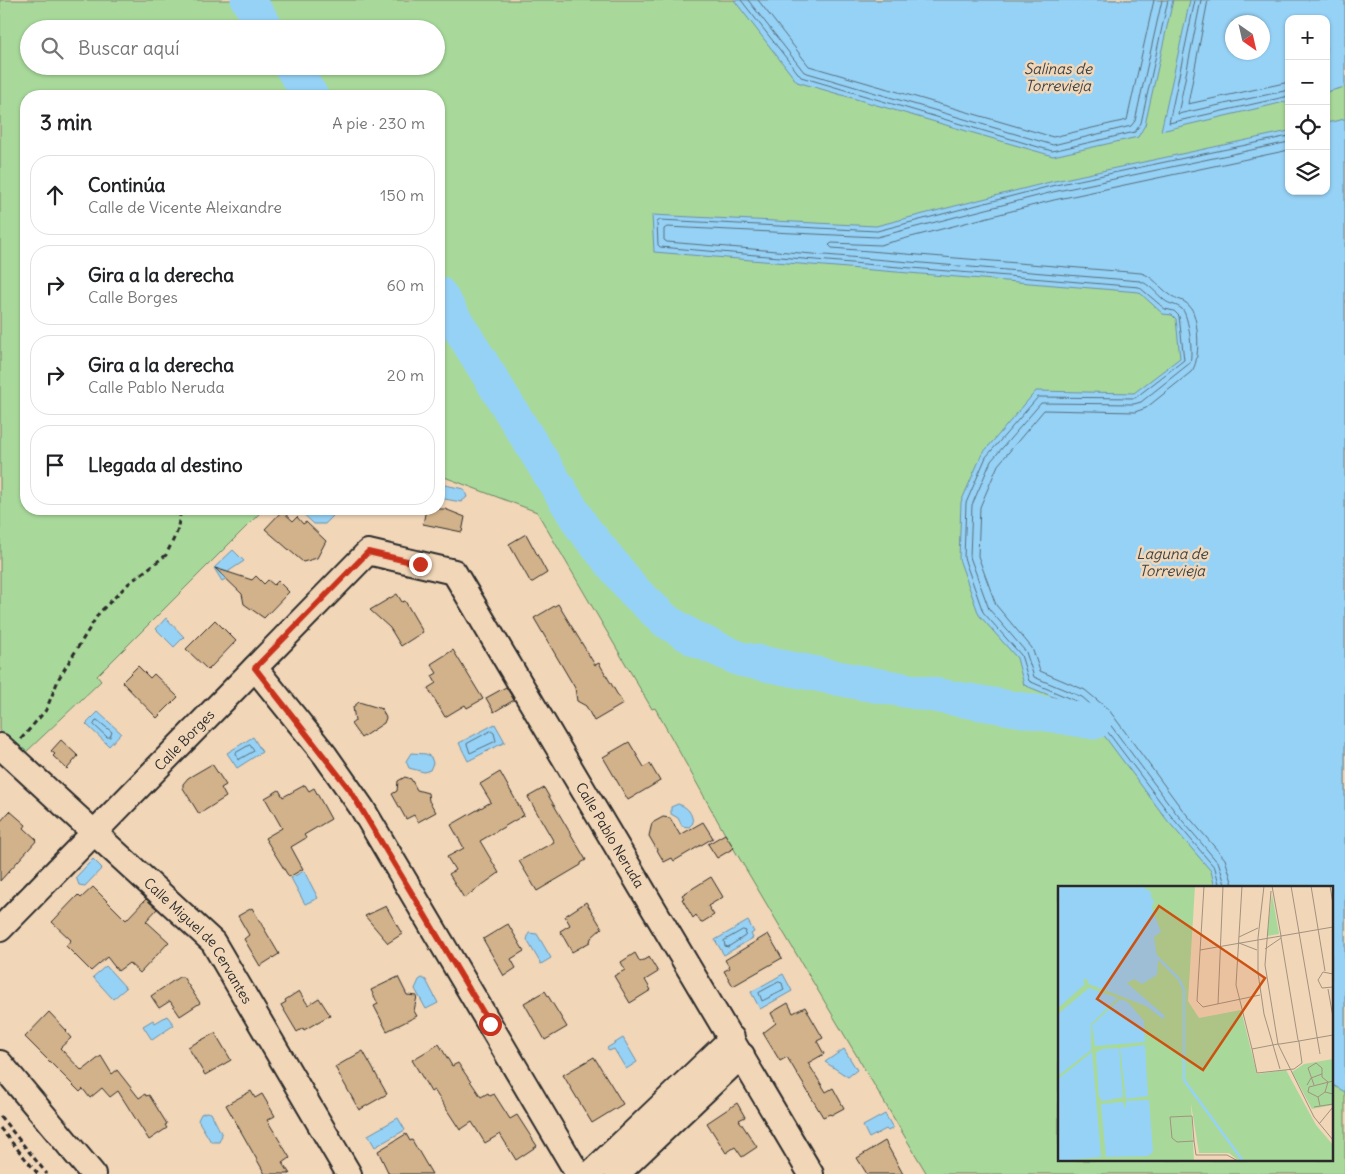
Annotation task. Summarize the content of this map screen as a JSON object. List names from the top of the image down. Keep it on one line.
{"streets":{"street":["Calle Borges","Calle Pablo Neruda","Calle Miguel de Cervantes"]},"crossings":[["Calle Borges","Calle Pablo Neruda"],["Calle Borges","Calle Miguel de Cervantes"]],"water":["Salinas de Torrevieja","Laguna de Torrevieja"],"north":"bottom right","page":{"map_buttons":["+","−"],"search":"Buscar aquí","heading":["3 min","A pie · 230 m"],"list":[["Continúa","Calle de Vicente Aleixandre","150 m"],["Gira a la derecha","Calle Borges","60 m"],["Gira a la derecha","Calle Pablo Neruda","20 m"],"Llegada al destino"]}}
